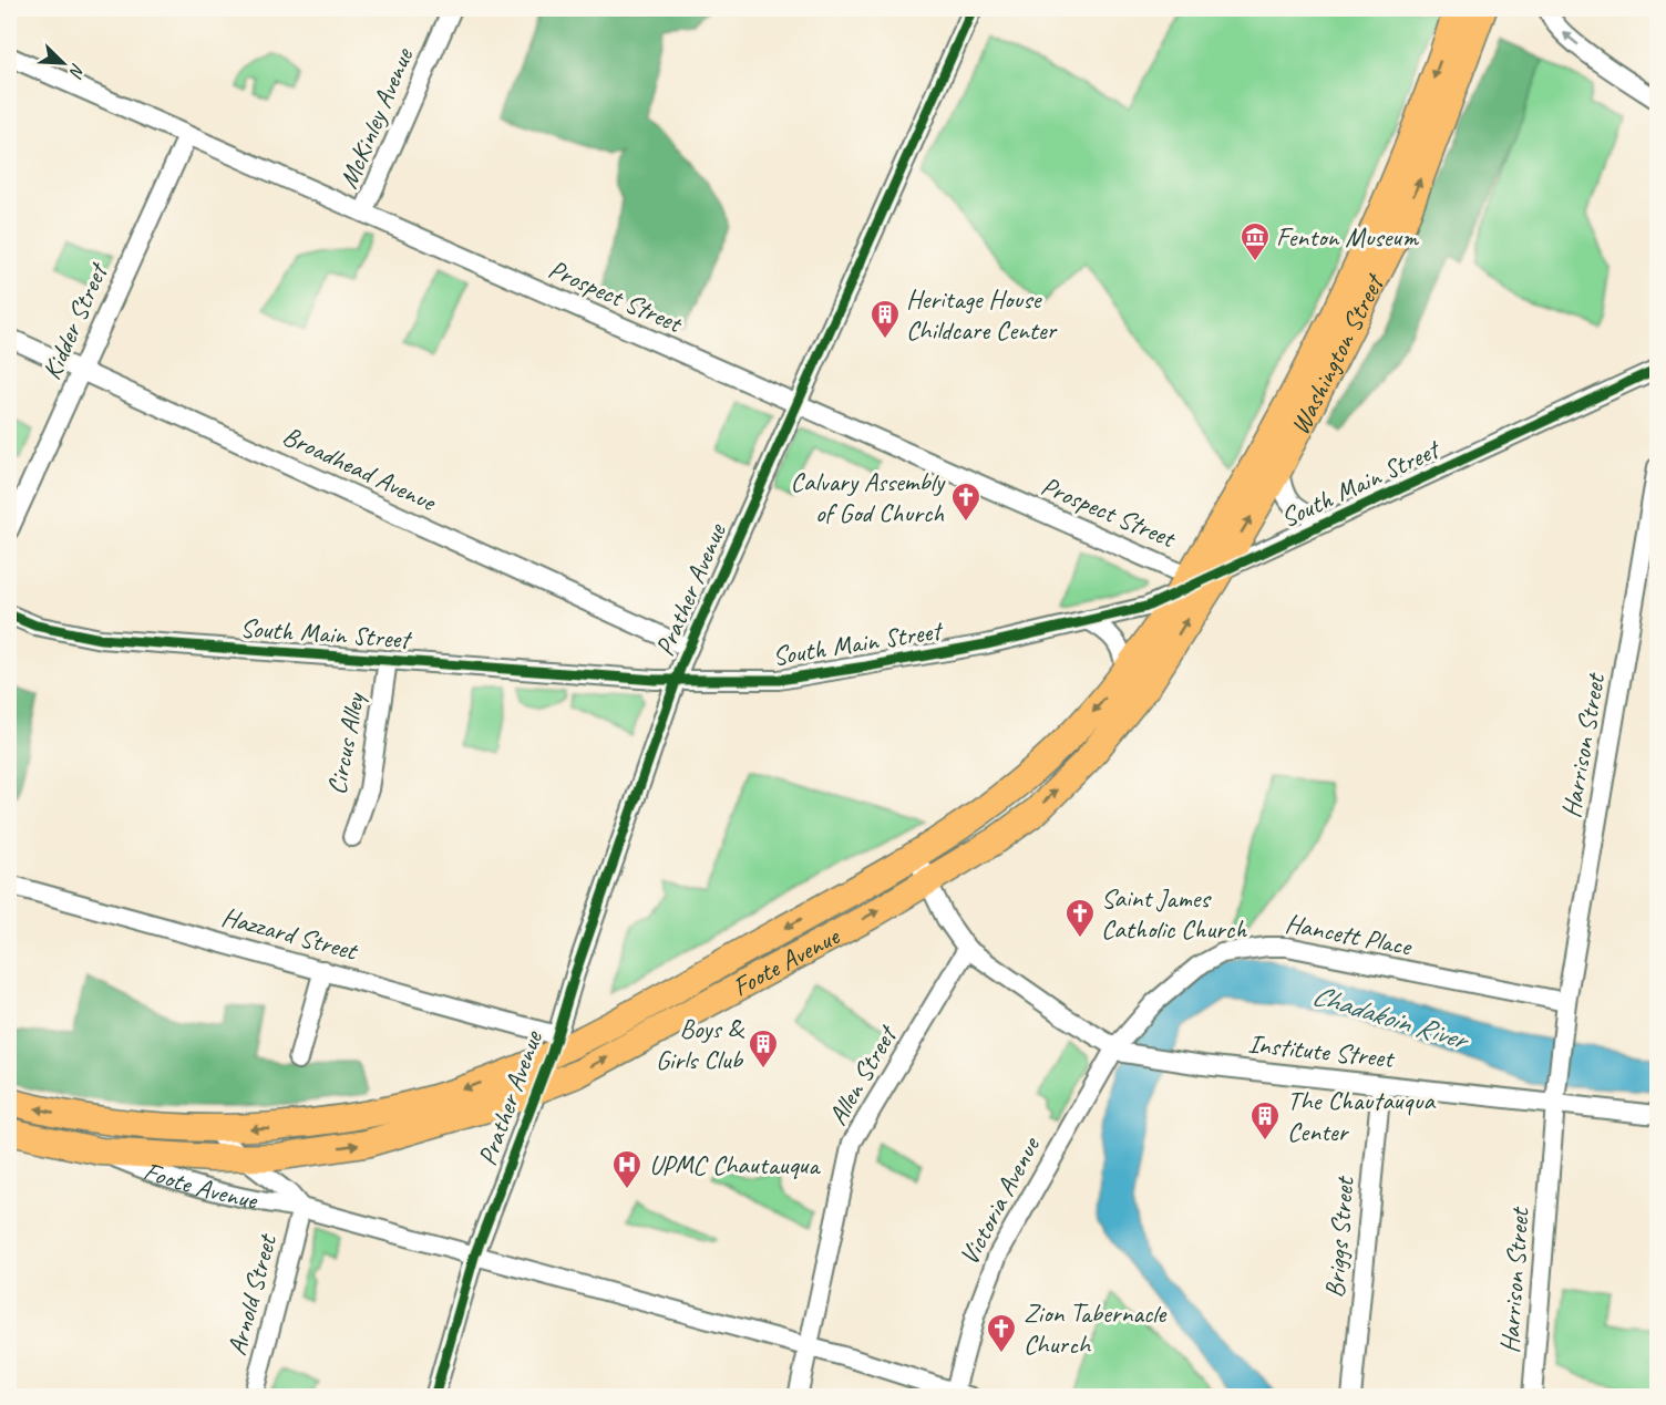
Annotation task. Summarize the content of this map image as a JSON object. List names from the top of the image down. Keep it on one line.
{"streets":{"highway":["Washington Street","Foote Avenue"],"street":["McKinley Avenue","Prospect Street","Kidder Street","Broadhead Avenue","South Main Street","Prather Avenue","Circus Alley","Harrison Street","Hazzard Street","Hancett Place","Institute Street","Allen Street","Victoria Avenue","Briggs Street","Arnold Street"]},"crossings":[["McKinley Avenue","Prospect Street"],["Prospect Street","Kidder Street"],["Prospect Street","Washington Street"],["Prospect Street","South Main Street"],["Prospect Street","Prather Avenue"],["Prospect Street","Foote Avenue"],["Kidder Street","Broadhead Avenue"],["Washington Street","South Main Street"],["Washington Street","Foote Avenue"],["Broadhead Avenue","Prather Avenue"],["South Main Street","Prather Avenue"],["South Main Street","Circus Alley"],["South Main Street","Foote Avenue"],["Prather Avenue","Hazzard Street"],["Prather Avenue","Foote Avenue"],["Harrison Street","Hancett Place"],["Harrison Street","Institute Street"],["Hazzard Street","Foote Avenue"],["Hancett Place","Institute Street"],["Hancett Place","Victoria Avenue"],["Foote Avenue","Allen Street"],["Foote Avenue","Victoria Avenue"],["Foote Avenue","Arnold Street"],["Institute Street","Victoria Avenue"],["Institute Street","Briggs Street"]],"water":["Chadakoin River"],"places":{"museum":["Fenton Museum"],"building":["Heritage House Childcare Center","Boys & Girls Club","The Chautauqua Center"],"church":["Calvary Assembly of God Church","Saint James Catholic Church","Zion Tabernacle Church"],"hospital":["UPMC Chautauqua"]},"north":"bottom right"}
